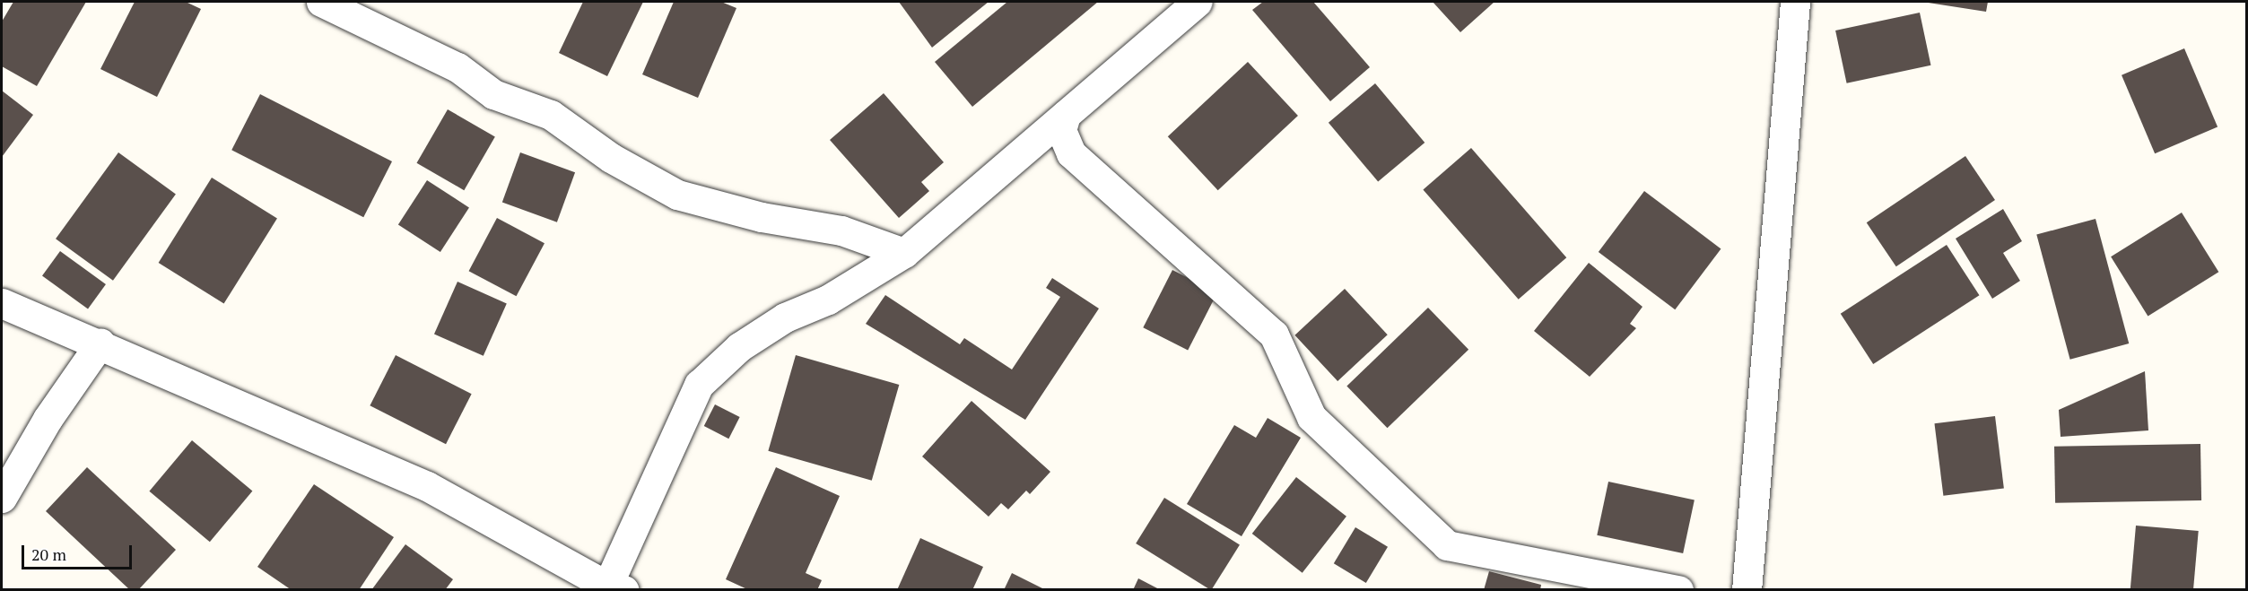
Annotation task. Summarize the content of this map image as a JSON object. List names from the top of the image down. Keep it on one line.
{"scale_bar":"20 m"}
